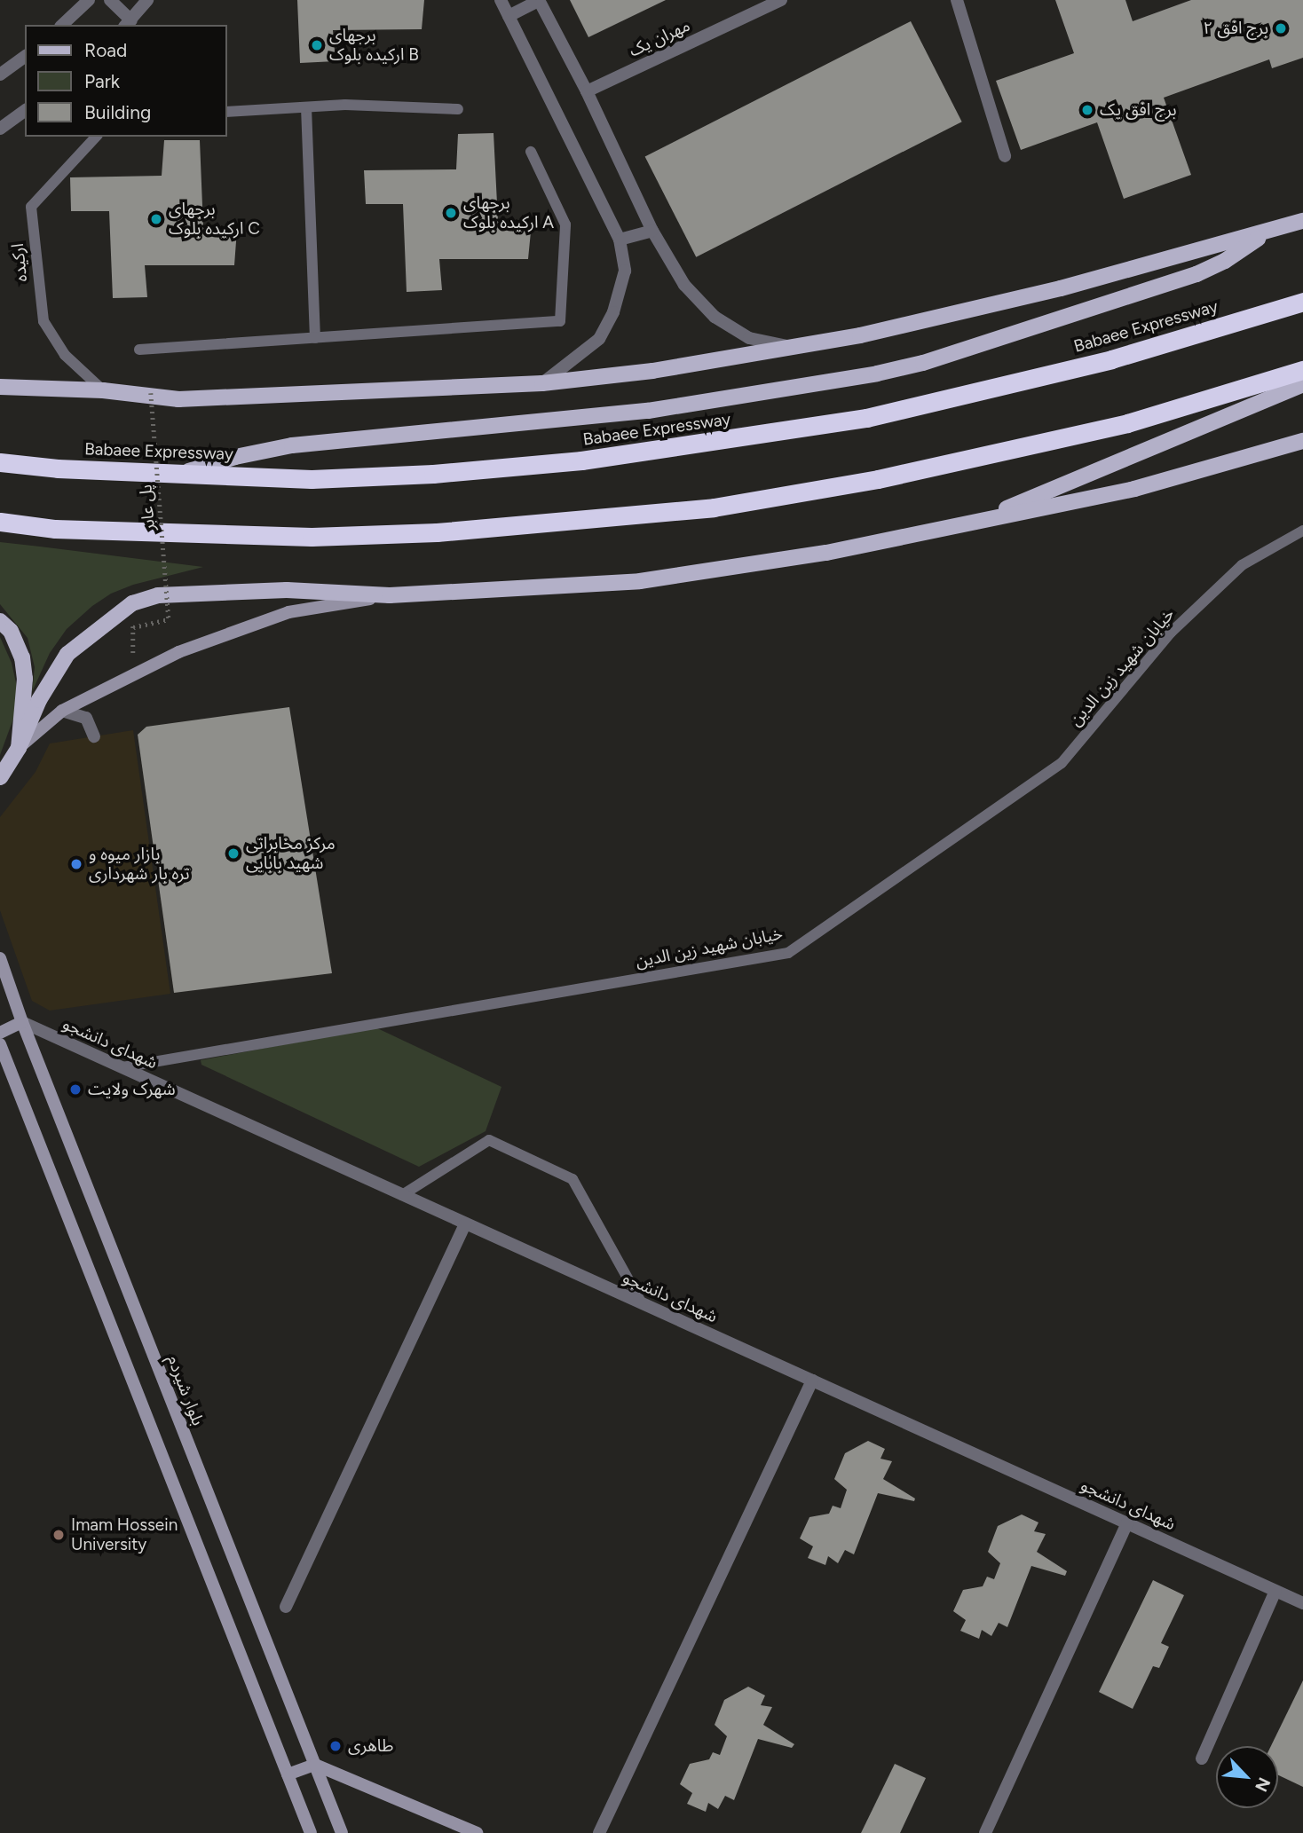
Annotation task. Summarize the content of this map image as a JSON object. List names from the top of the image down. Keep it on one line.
{"streets":{"highway":["Babaee Expressway"],"main road":["بلوار شیردم"],"street":["مهران یک","شهدای دانشجو"],"lane":["ارکیده","خیابان شهید زین الدین"],"path":["پل عابر"]},"crossings":[["خیابان شهید زین الدین","شهدای دانشجو"],["شهدای دانشجو","بلوار شیردم"]],"places":["برج افق ۲","برجهای ارکیده بلوک B","برج افق یک","برجهای ارکیده بلوک A","برجهای ارکیده بلوک C","مرکز مخابراتی شهید بابایی","بازار میوه و تره بار شهرداری","شهرک ولایت","Imam Hossein University","طاهری"],"legend":["Road","Park","Building"],"north":"bottom right"}
